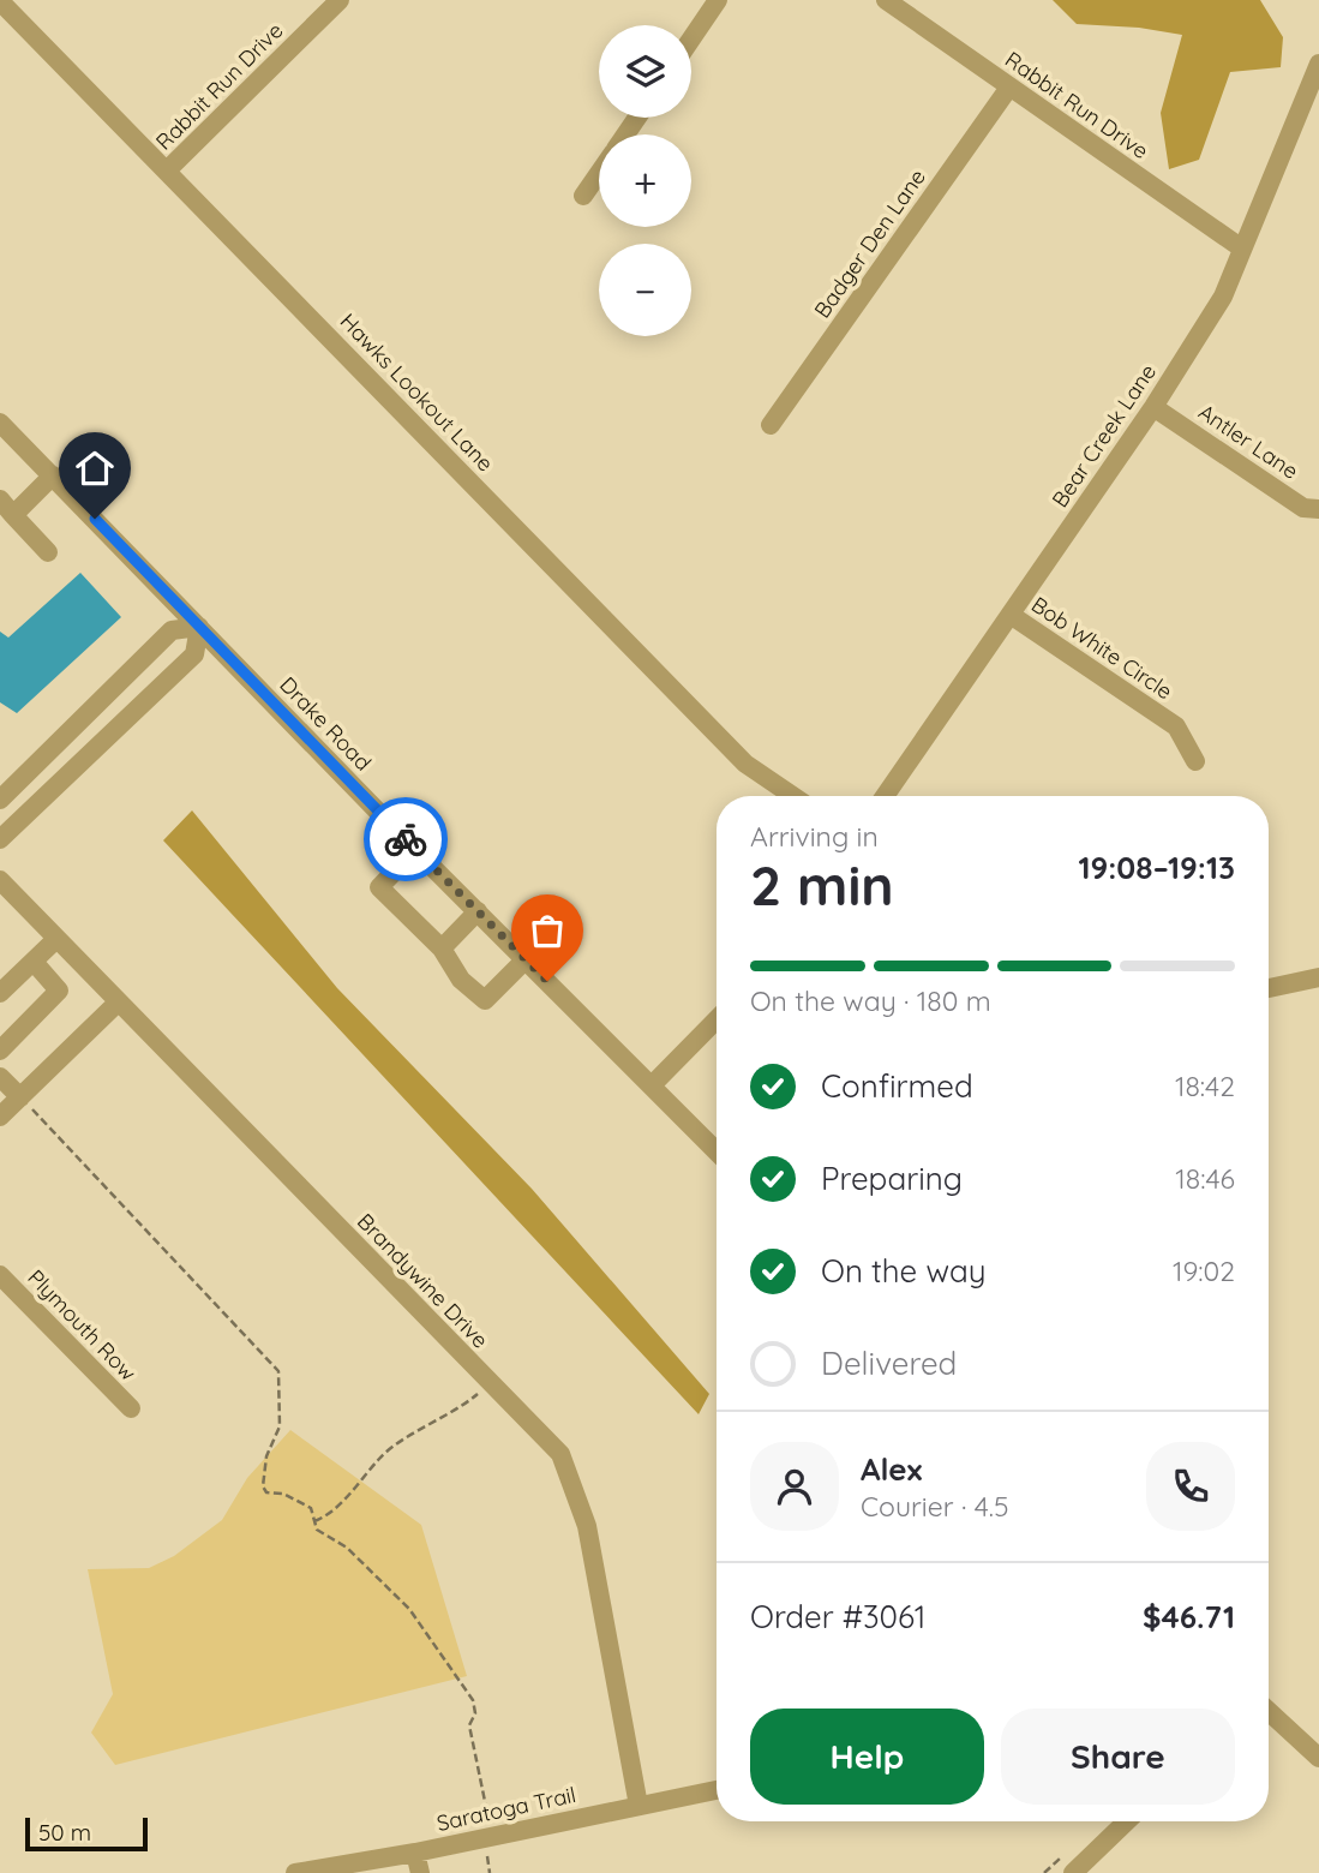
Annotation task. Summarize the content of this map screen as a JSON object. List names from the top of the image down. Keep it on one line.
{"streets":{"street":["Rabbit Run Drive","Badger Den Lane","Hawks Lookout Lane","Bear Creek Lane","Antler Lane","Bob White Circle","Drake Road","Brandywine Drive","Plymouth Row","Saratoga Trail"]},"crossings":[["Rabbit Run Drive","Badger Den Lane"],["Rabbit Run Drive","Hawks Lookout Lane"],["Rabbit Run Drive","Bear Creek Lane"],["Bear Creek Lane","Antler Lane"],["Bear Creek Lane","Bob White Circle"],["Brandywine Drive","Saratoga Trail"]],"scale_bar":"50 m","page":{"map_buttons":["+","−"],"heading":["2 min","Arriving in","19:08–19:13"],"panel":["Alex","Courier · 4.5","Order #3061","$46.71"],"bar":"On the way · 180 m","list":[["Confirmed","18:42"],["Preparing","18:46"],["On the way","19:02"],"Delivered"],"buttons":["Help","Share"],"scale":"50 m"}}
